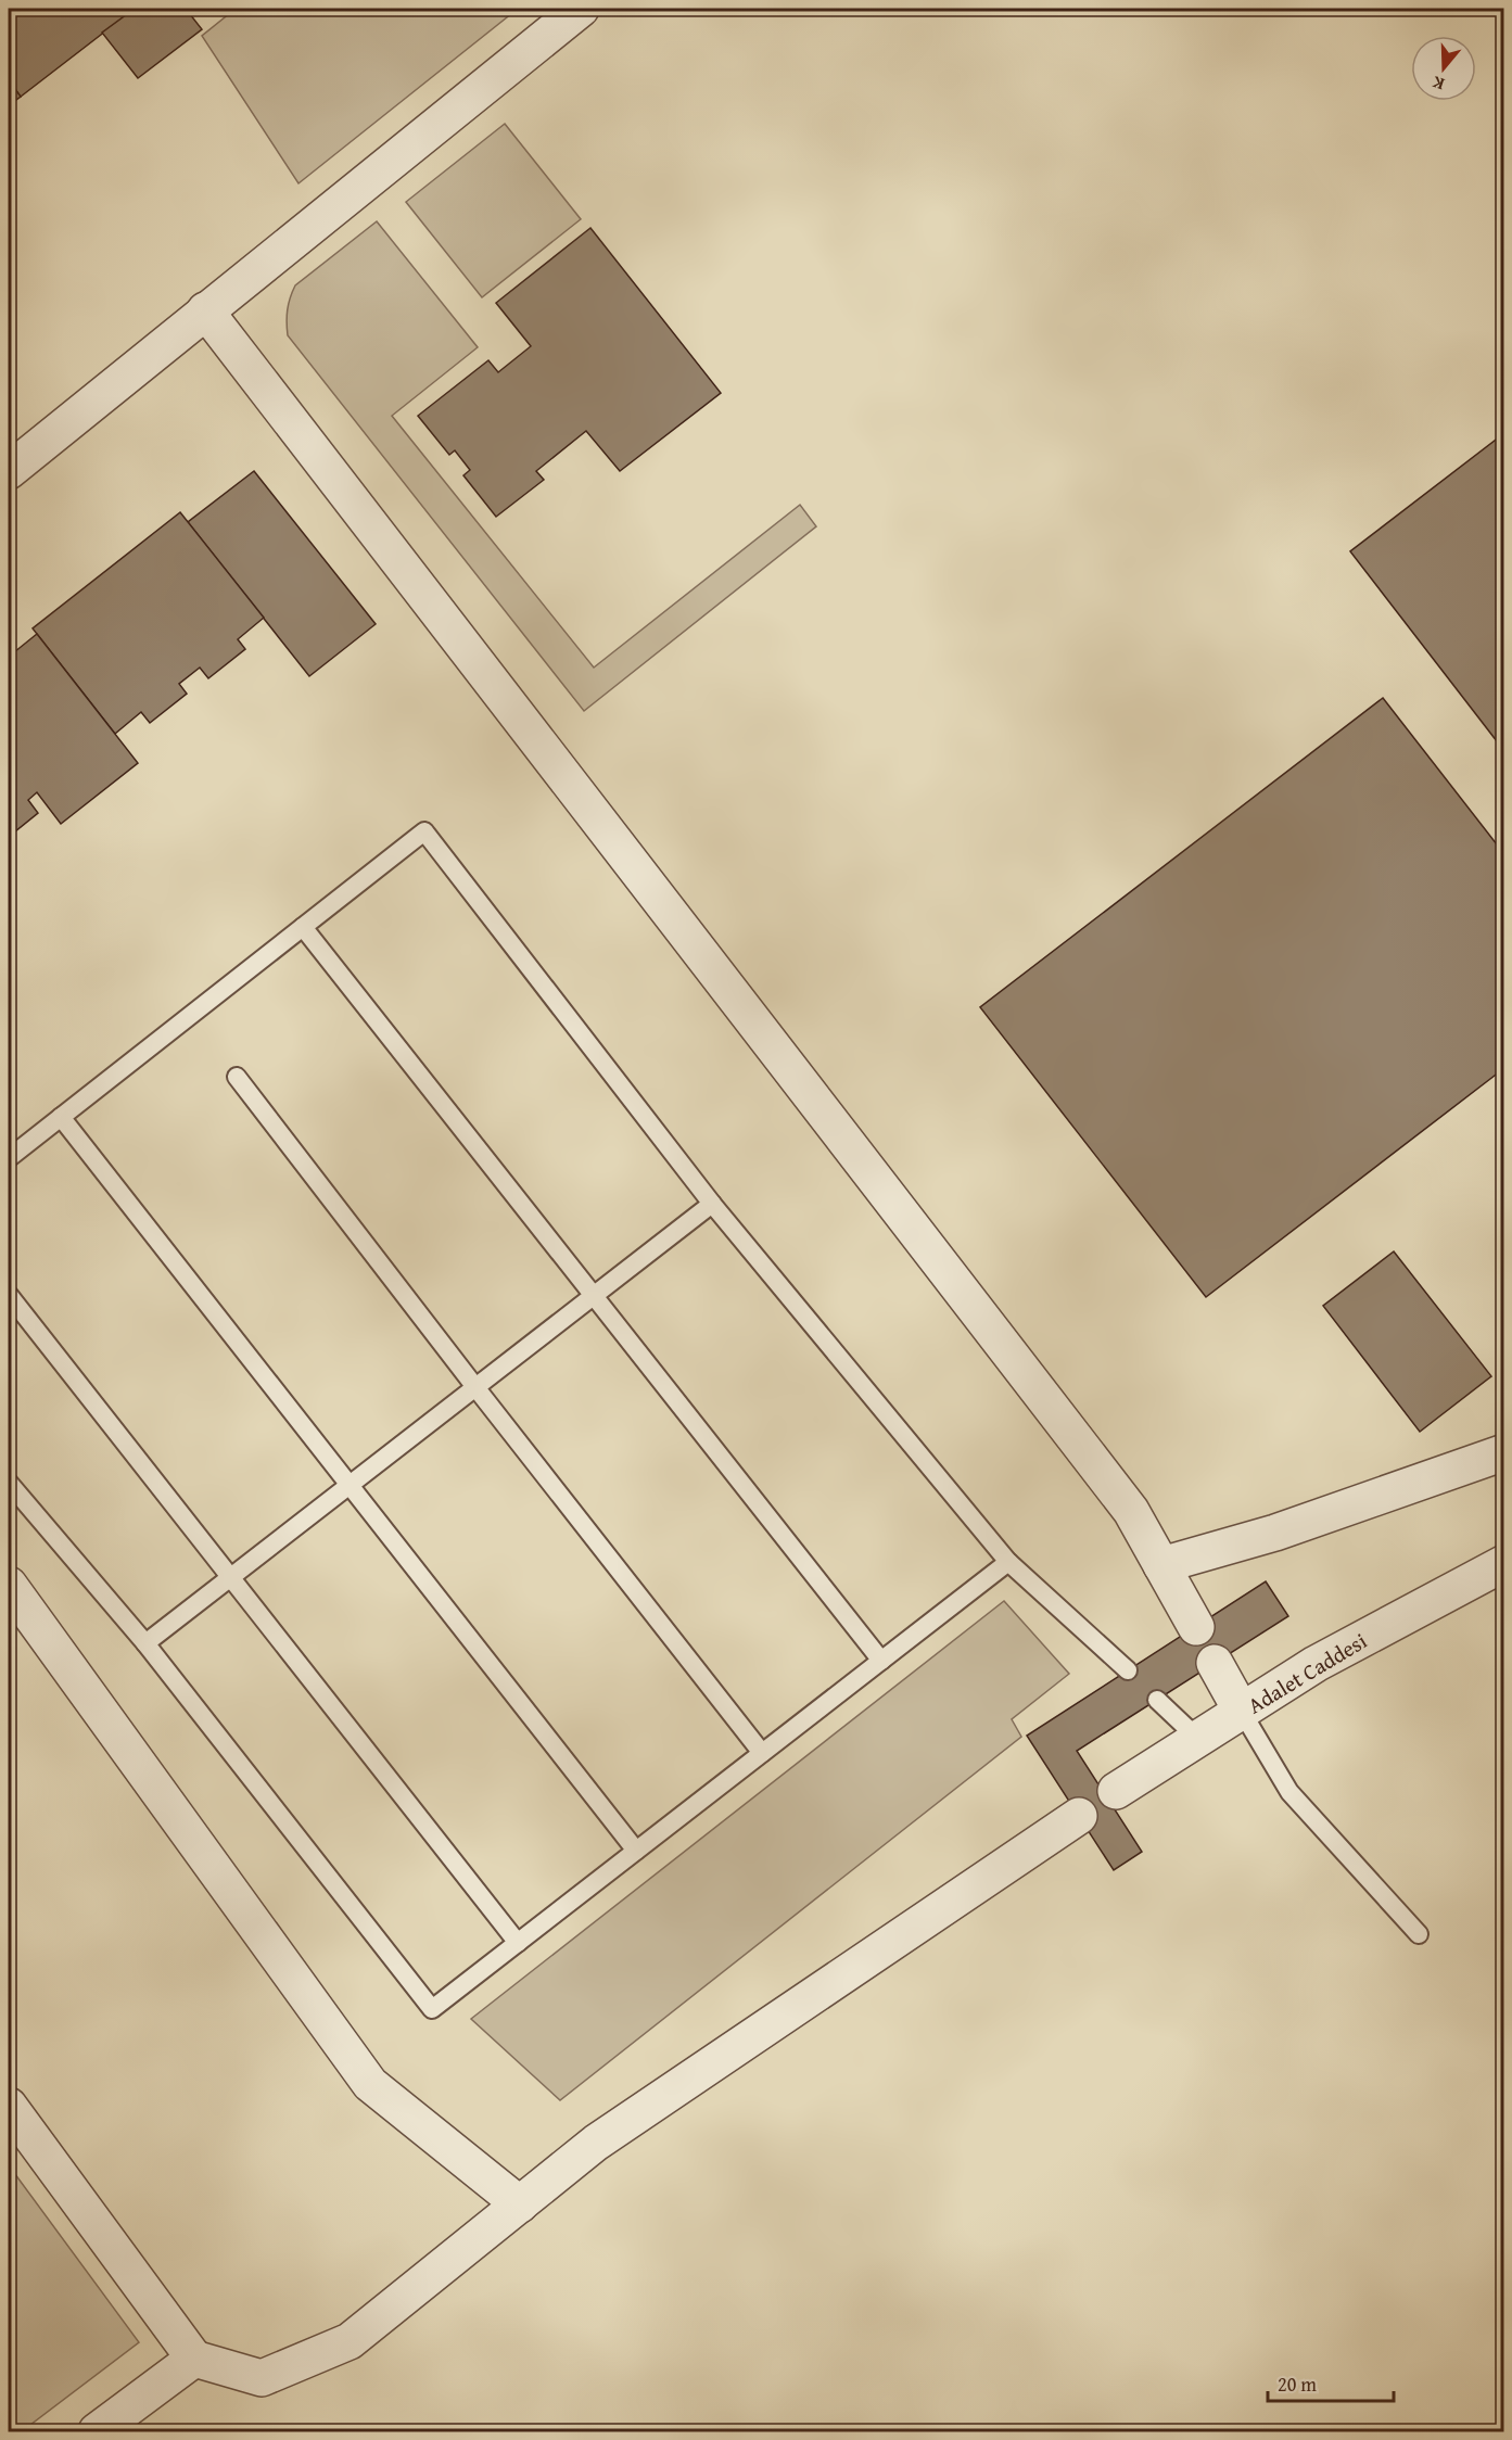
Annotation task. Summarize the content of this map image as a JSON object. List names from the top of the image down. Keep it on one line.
{"streets":{"street":["Adalet Caddesi"]},"scale_bar":"20 m","north":"bottom"}
